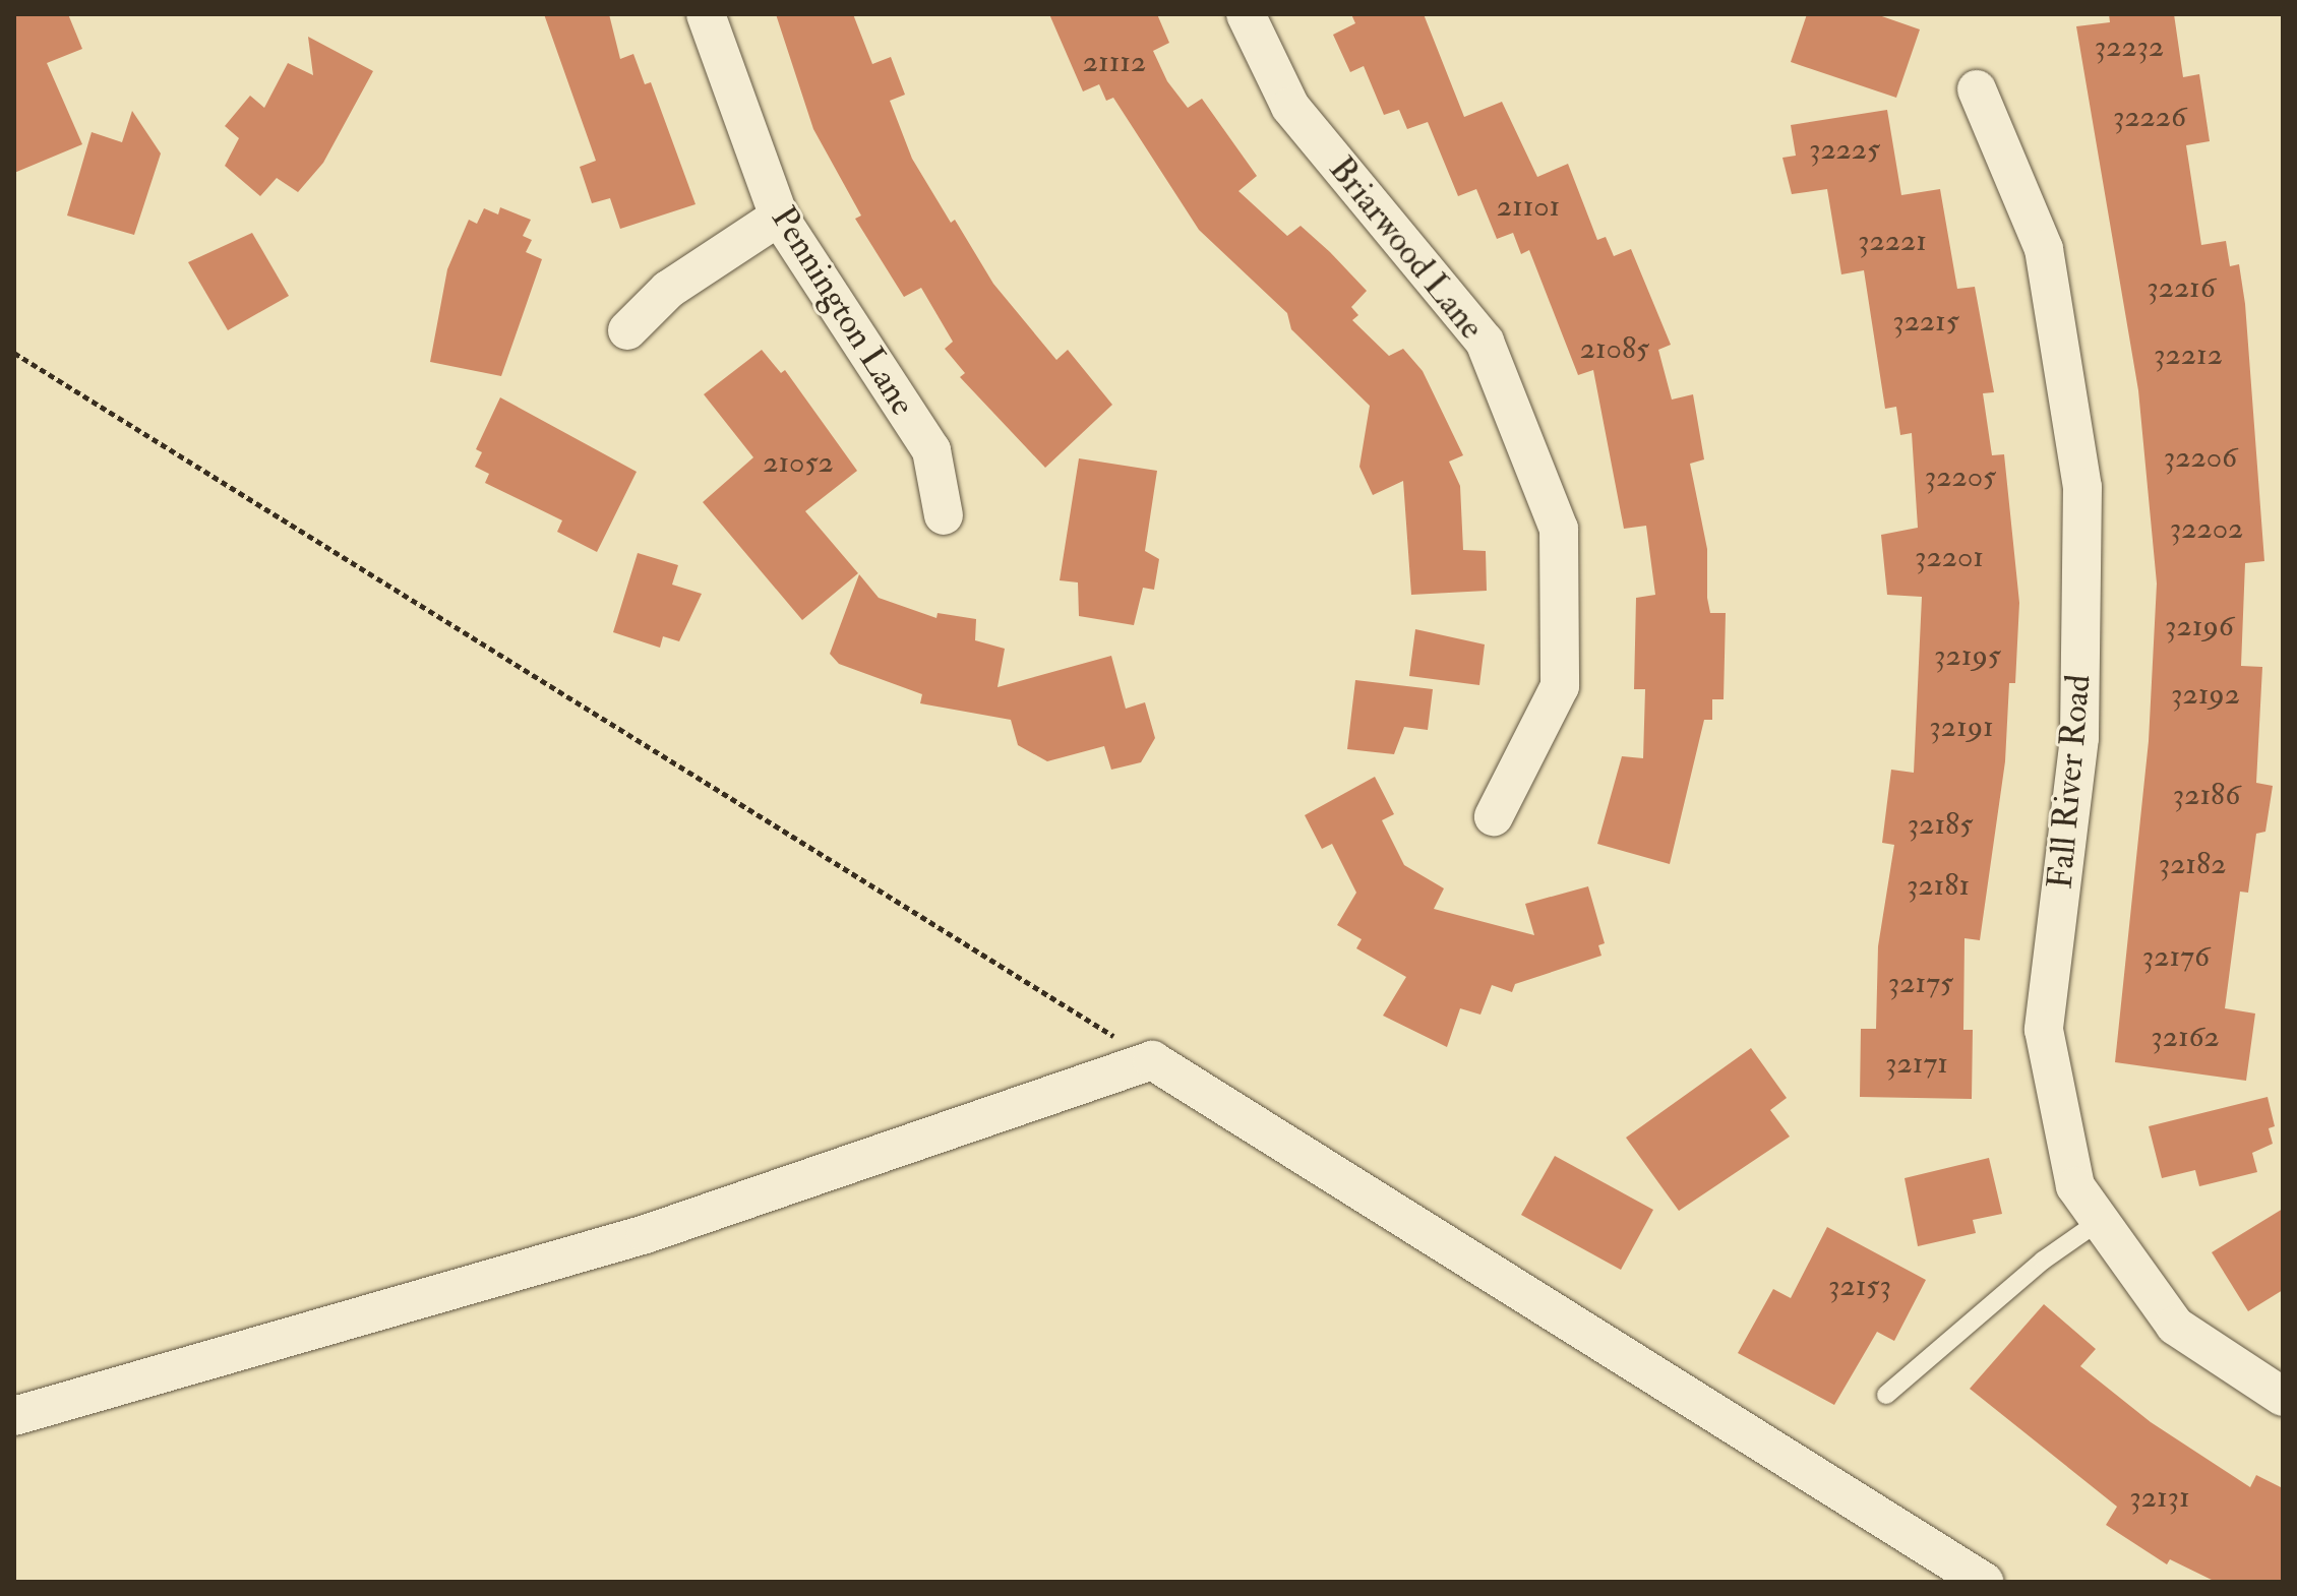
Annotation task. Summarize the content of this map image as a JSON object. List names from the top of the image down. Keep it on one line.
{"streets":{"street":["Briarwood Lane","Pennington Lane","Fall River Road"]},"house_numbers":["32232","21112","32226","32225","21101","32221","32216","32215","21085","32212","32206","21052","32205","32202","32201","32196","32195","32192","32191","32186","32185","32182","32181","32176","32175","32162","32171","32153","32131"]}
